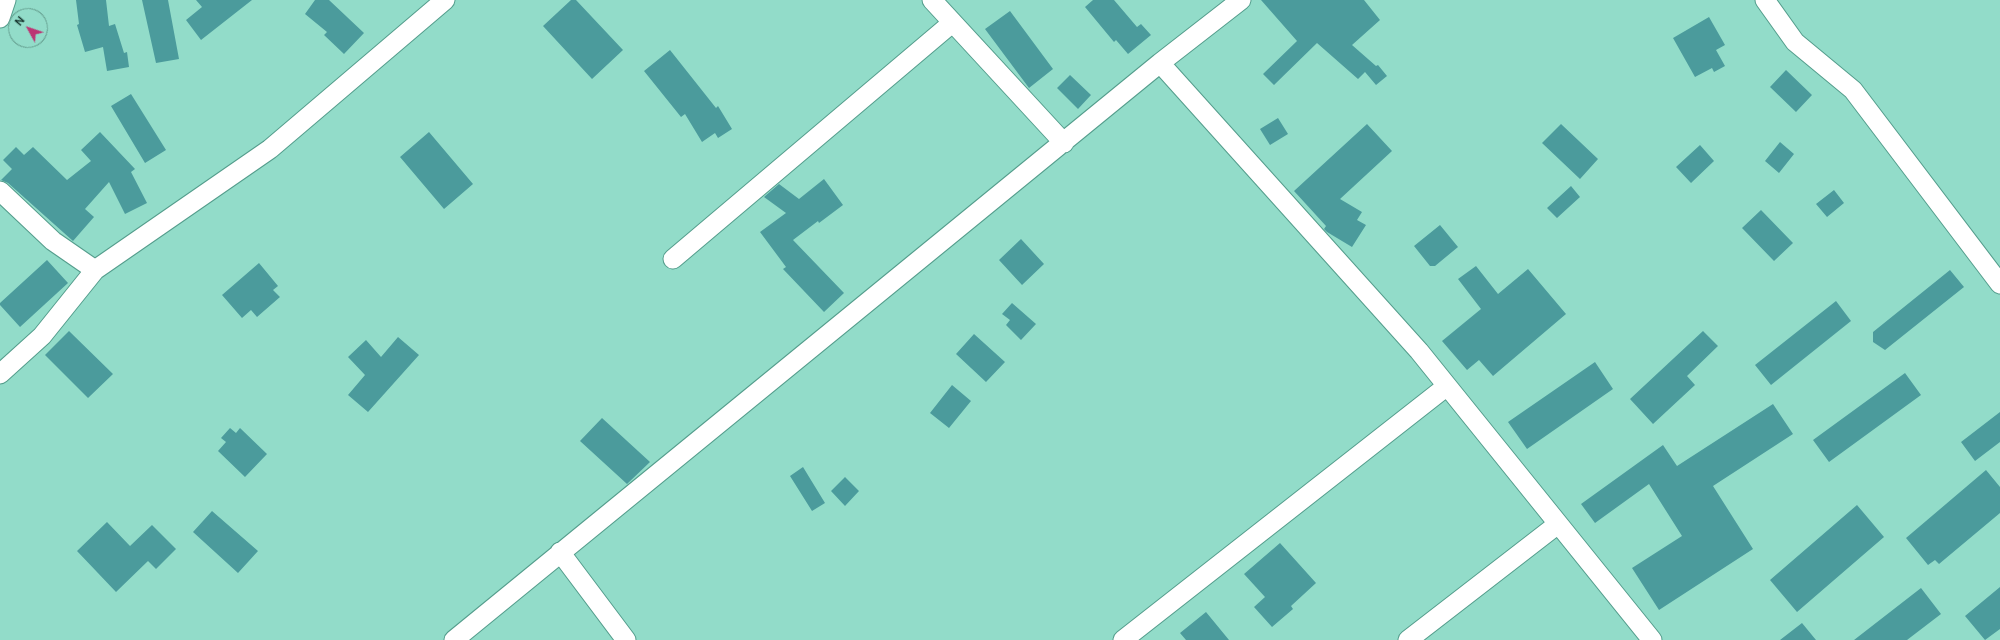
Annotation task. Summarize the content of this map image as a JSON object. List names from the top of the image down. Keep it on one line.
{"north":"top left"}
